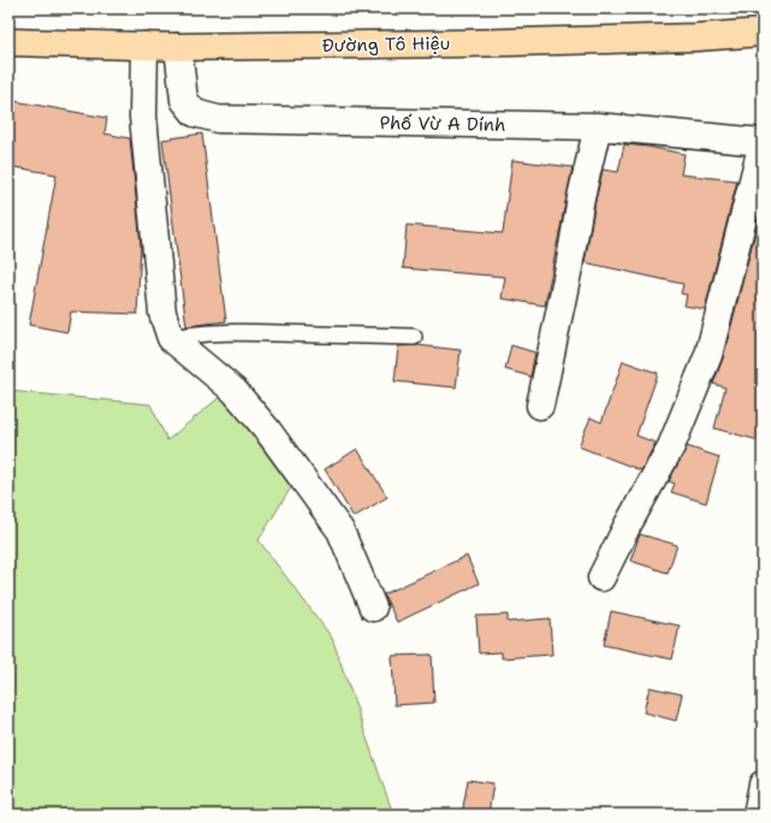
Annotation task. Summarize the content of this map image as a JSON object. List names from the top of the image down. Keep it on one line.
{"streets":{"highway":["Đường Tô Hiệu"],"street":["Phố Vừ A Dính"]},"crossings":[["Đường Tô Hiệu","Phố Vừ A Dính"]]}
